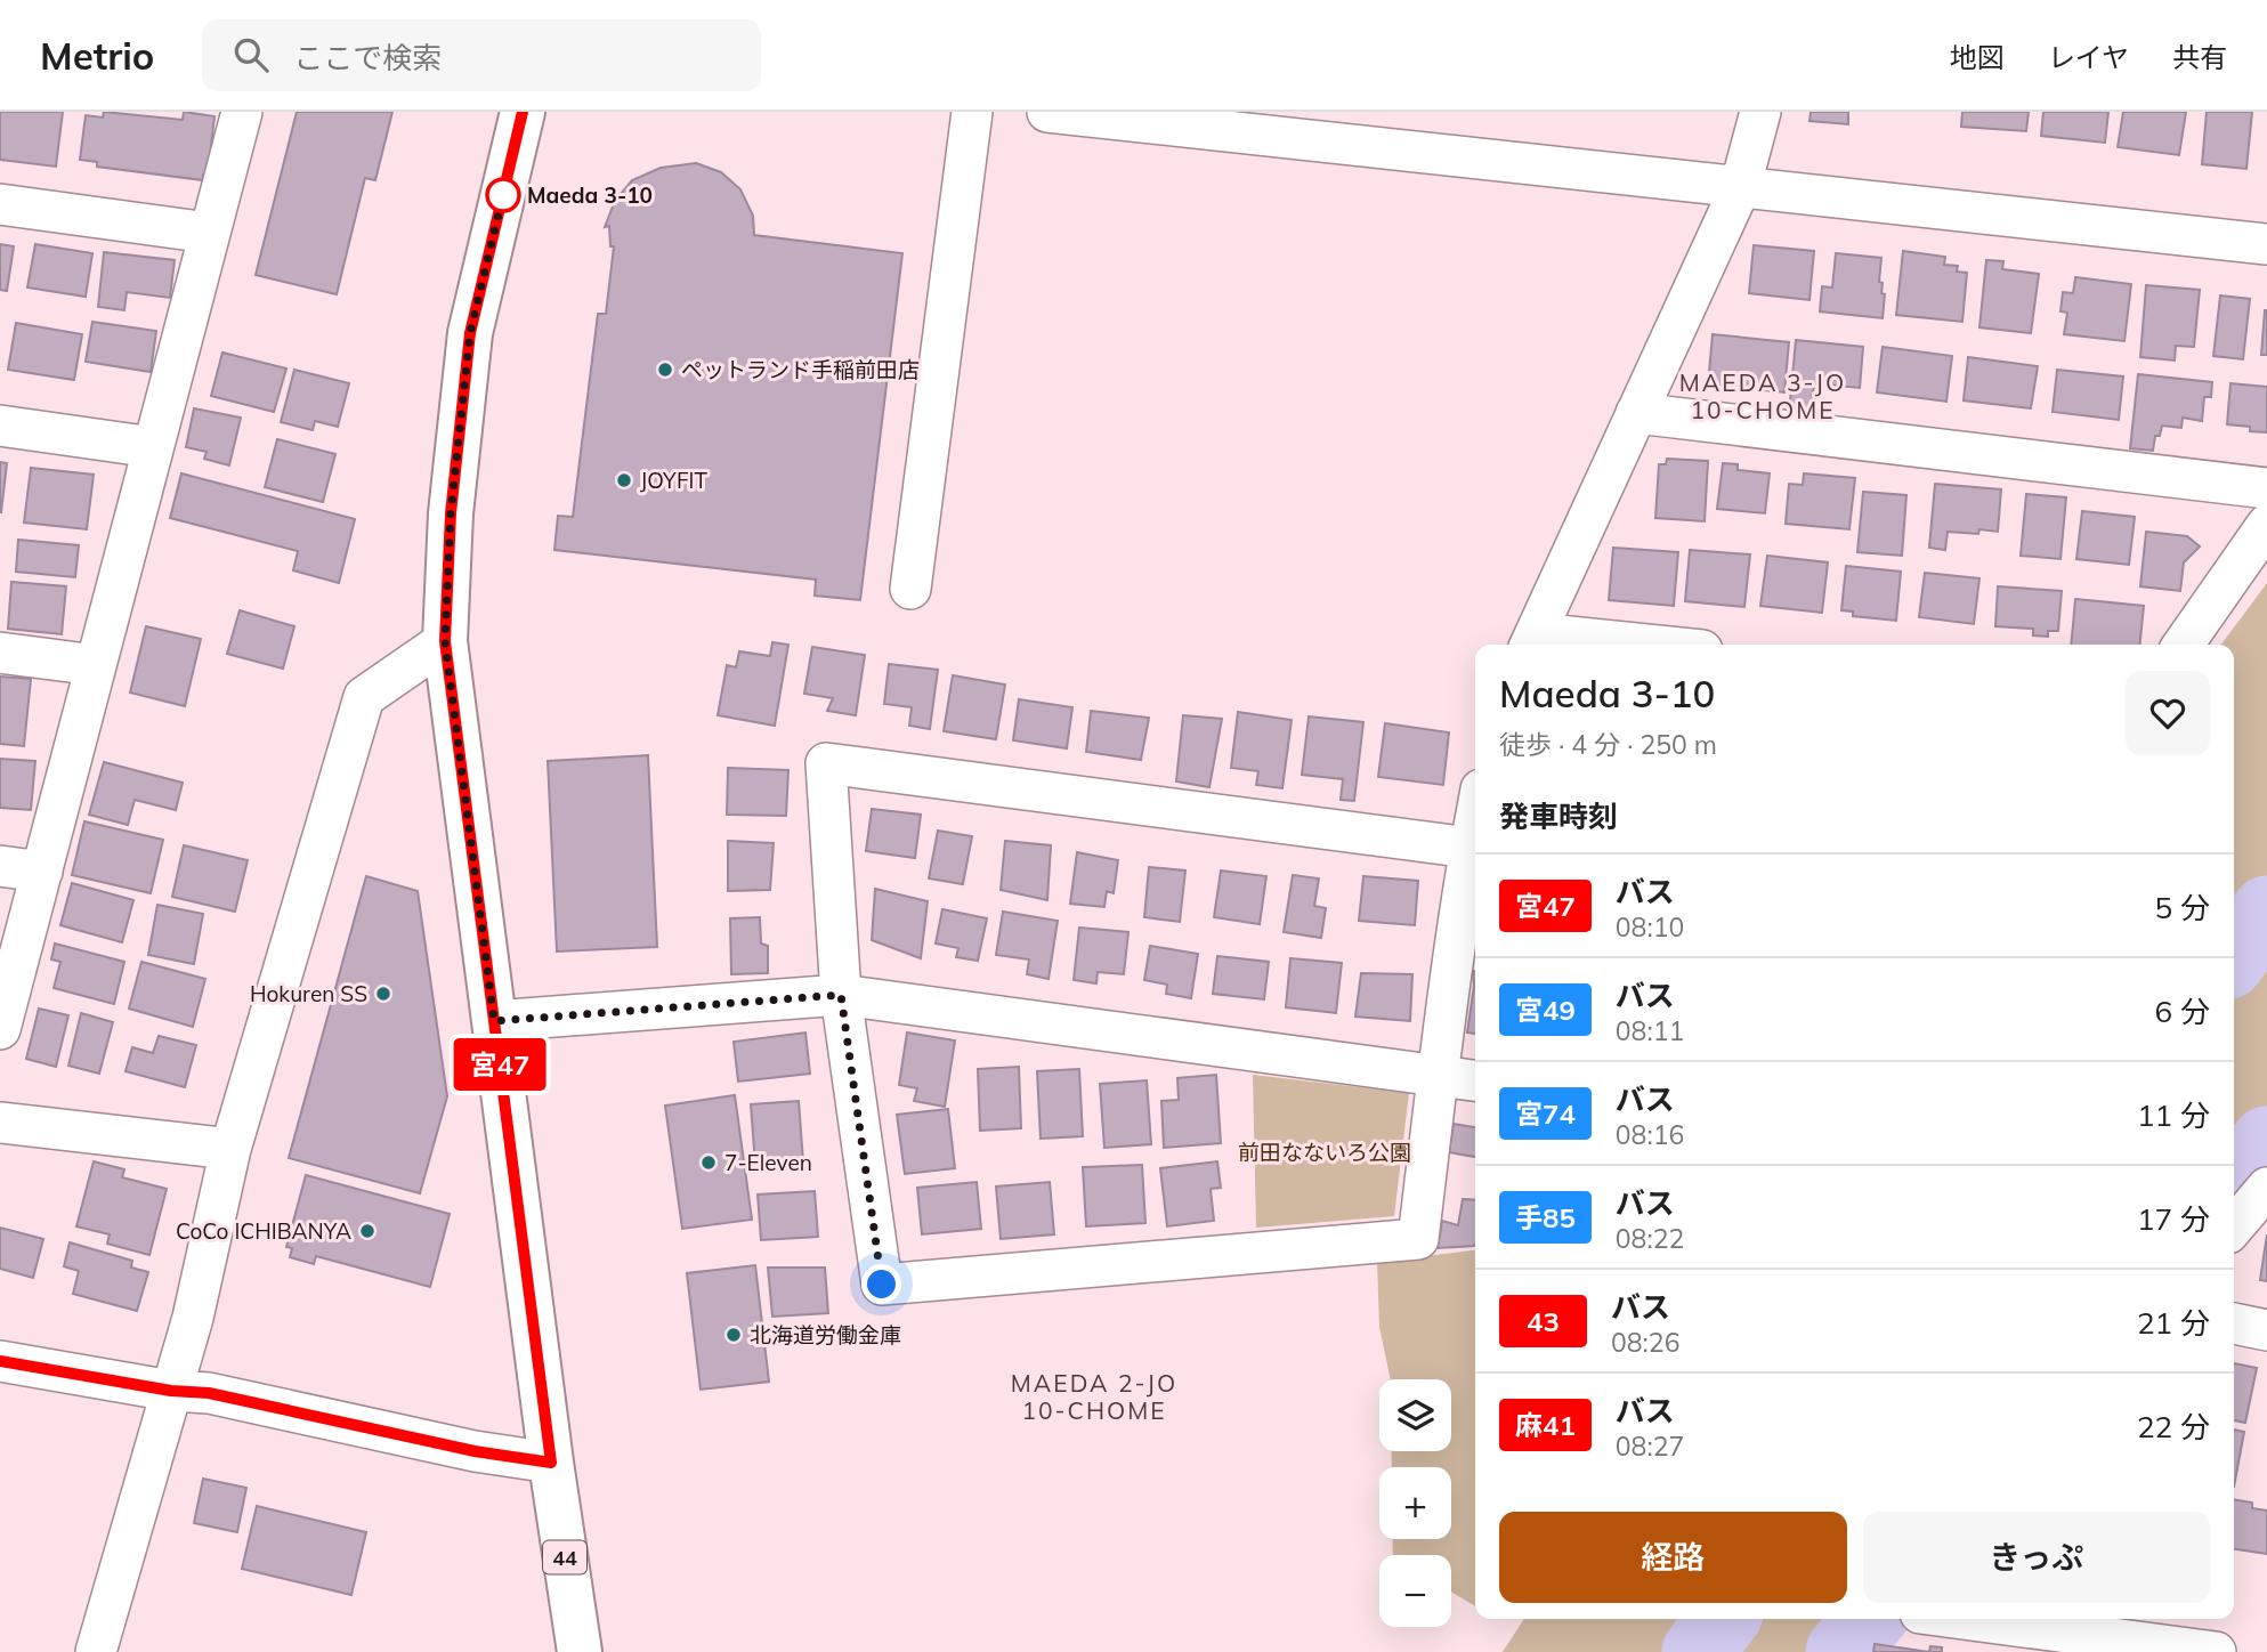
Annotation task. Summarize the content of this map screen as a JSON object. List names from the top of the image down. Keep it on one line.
{"streets":{"main road":["44"]},"districts":["MAEDA 3-JO 10-CHOME","MAEDA 2-JO 10-CHOME"],"parks":["前田なないろ公園"],"places":["Maeda 3-10","ペットランド手稲前田店","JOYFIT","Hokuren SS","7-Eleven","CoCo ICHIBANYA","北海道労働金庫"],"lines":["bus line 宮47"],"page":{"header":"Metrio","search":"ここで検索","nav":["地図","レイヤ","共有"],"on_map":"宮47","heading":[["Maeda 3-10","徒歩 · 4 分 · 250 m"],"発車時刻"],"list":[{"mark":"宮47","name":"バス","note":"08:10","value":"5 分"},{"mark":"宮49","name":"バス","note":"08:11","value":"6 分"},{"mark":"宮74","name":"バス","note":"08:16","value":"11 分"},{"mark":"手85","name":"バス","note":"08:22","value":"17 分"},{"mark":"43","name":"バス","note":"08:26","value":"21 分"},{"mark":"麻41","name":"バス","note":"08:27","value":"22 分"}],"map_buttons":["+","−"],"buttons":["経路","きっぷ"]}}
